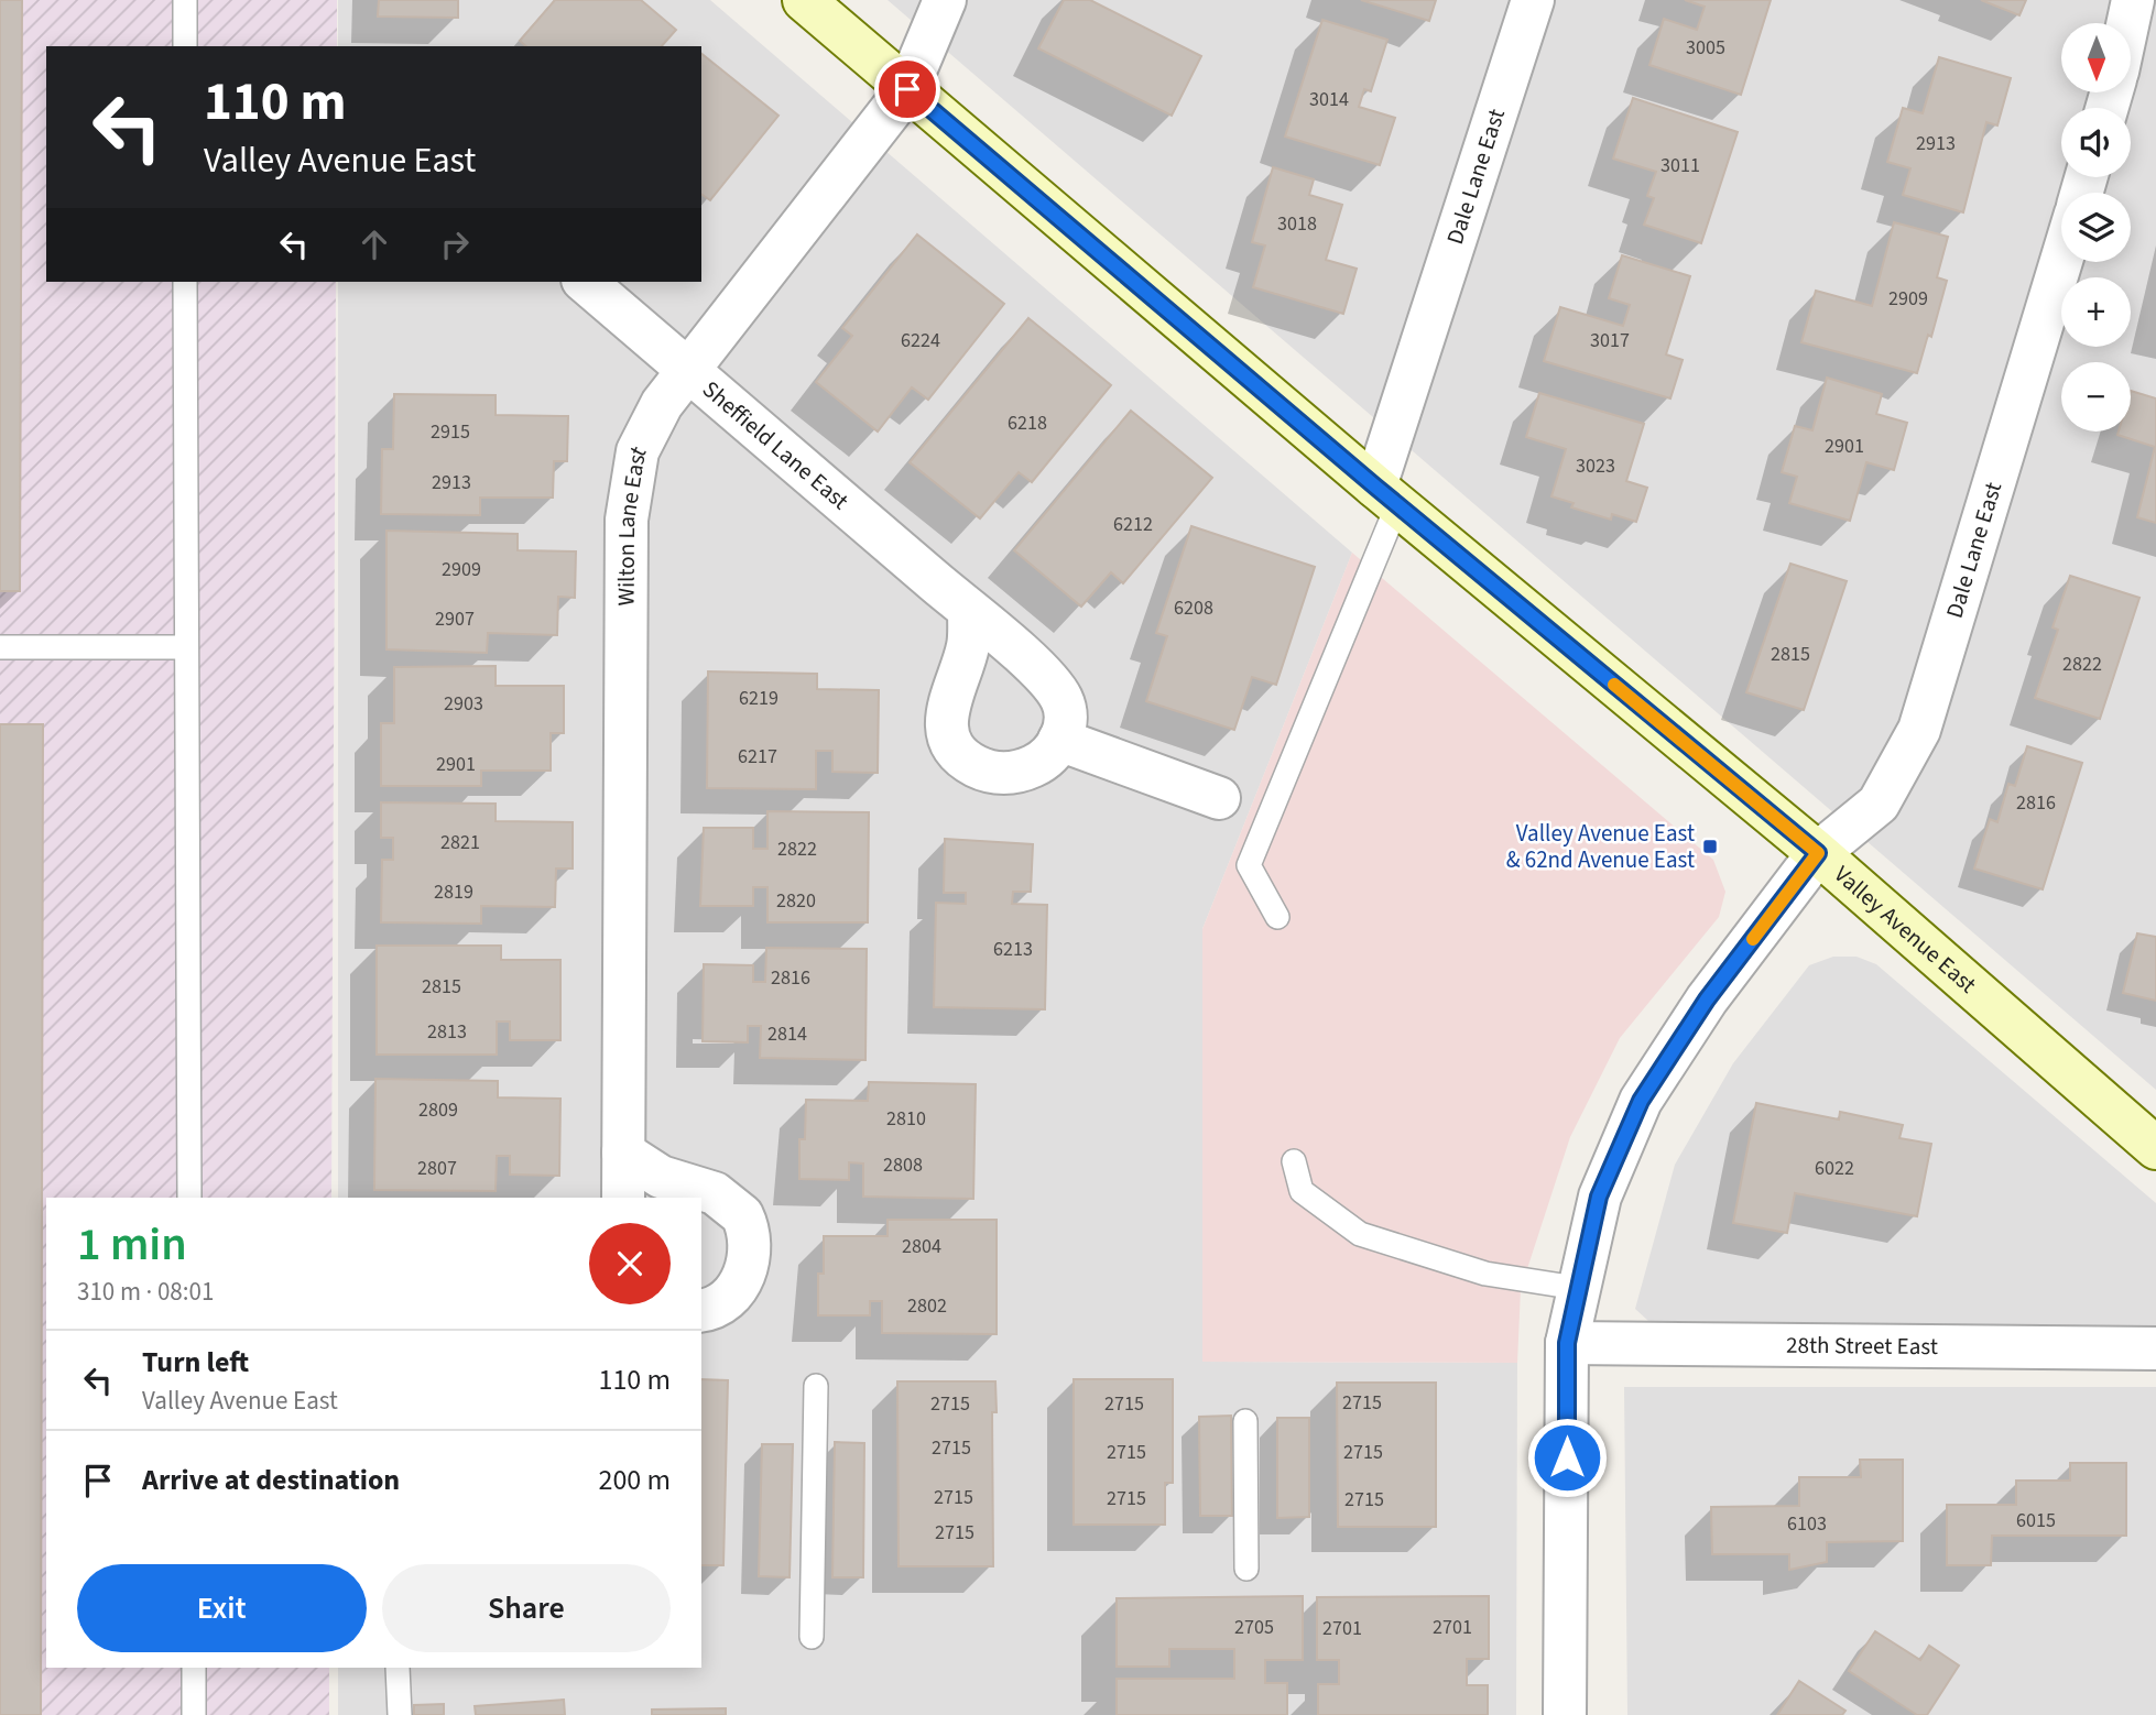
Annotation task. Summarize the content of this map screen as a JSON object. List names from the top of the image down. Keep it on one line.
{"streets":{"main road":["Valley Avenue East"],"street":["Dale Lane East","Sheffield Lane East","Wilton Lane East","28th Street East"]},"crossings":[["Dale Lane East","Valley Avenue East"],["Dale Lane East","28th Street East"],["Sheffield Lane East","Wilton Lane East"],["Wilton Lane East","Valley Avenue East"]],"places":{"transit":["Valley Avenue East & 62nd Avenue East"]},"house_numbers":["3005","3014","2913","3011","3018","2909","6224","3017","6218","2915","2901","3023","2913","6212","2909","6208","2907","2815","2822","6219","2903","6217","2901","2816","2821","2822","2819","2820","6213","2816","2815","2813","2814","2809","2810","2808","2807","6022","2804","2802","2715","2715","2715","2715","2715","2715","2715","2715","2715","6015","6103","2715","2705","2701","2701"],"north":"bottom","page":{"map_buttons":["+","−"],"turn":["110 m","Valley Avenue East"],"heading":["1 min","310 m · 08:01"],"list":[{"name":"Turn left","note":"Valley Avenue East","value":"110 m"},{"name":"Arrive at destination","value":"200 m"}],"buttons":["Exit","Share"]}}
